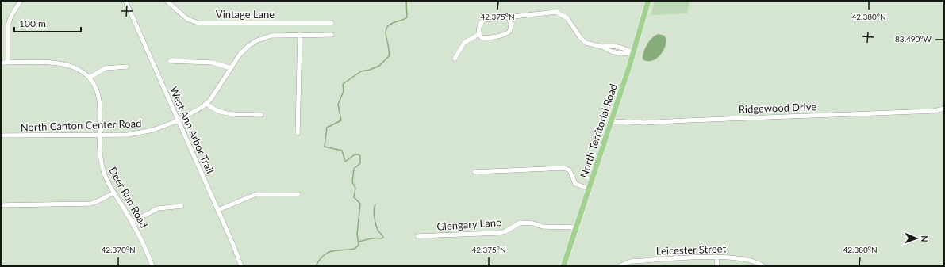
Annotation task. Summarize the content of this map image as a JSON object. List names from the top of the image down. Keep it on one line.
{"streets":{"main road":["North Territorial Road"],"street":["Vintage Lane","Ridgewood Drive","North Canton Center Road","West Ann Arbor Trail","Deer Run Road","Glengary Lane","Leicester Street"]},"crossings":[["Ridgewood Drive","North Territorial Road"],["North Canton Center Road","West Ann Arbor Trail"],["North Canton Center Road","Deer Run Road"],["North Territorial Road","Glengary Lane"]],"scale_bar":"100 m","north":"right","coordinates":["42.375°N","42.380°N","83.490°W","42.370°N"]}
